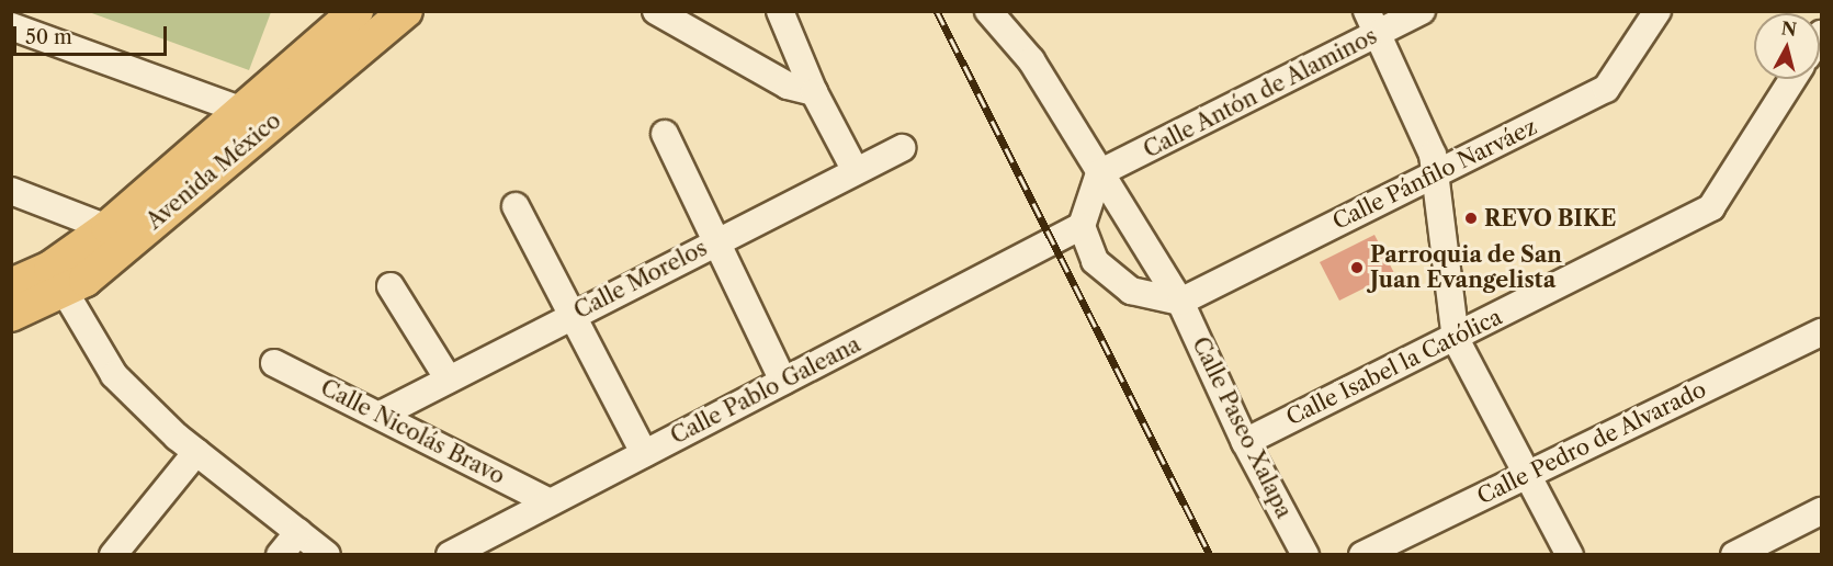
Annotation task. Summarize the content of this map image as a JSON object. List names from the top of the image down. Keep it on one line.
{"streets":{"main road":["Avenida México"],"street":["Calle Antón de Alaminos","Calle Pánfilo Narváez","Calle Morelos","Calle Isabel la Católica","Calle Pablo Galeana","Calle Paseo Xalapa","Calle Nicolás Bravo","Calle Pedro de Alvarado"]},"crossings":[["Calle Antón de Alaminos","Calle Paseo Xalapa"],["Calle Pánfilo Narváez","Calle Paseo Xalapa"],["Calle Morelos","Calle Nicolás Bravo"],["Calle Isabel la Católica","Calle Paseo Xalapa"],["Calle Pablo Galeana","Calle Nicolás Bravo"]],"places":["REVO BIKE","Parroquia de San Juan Evangelista"],"scale_bar":"50 m","north":"top"}
